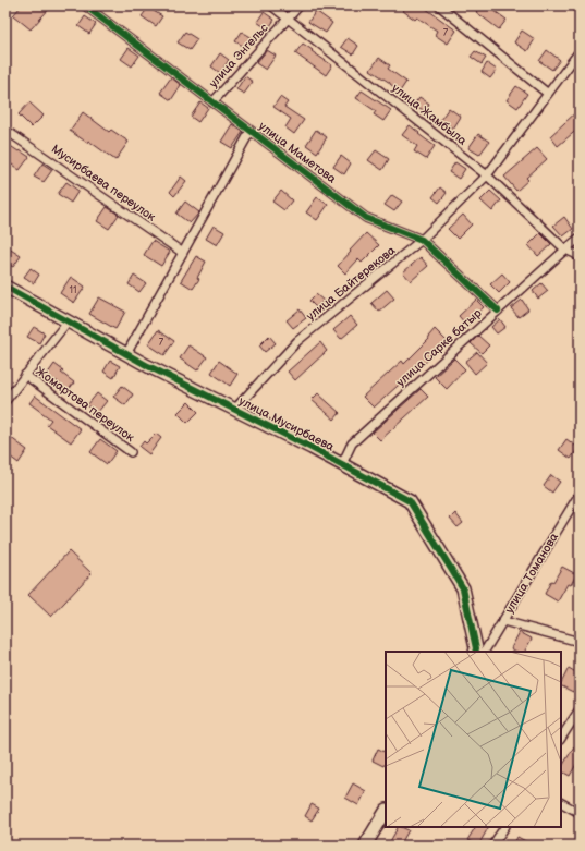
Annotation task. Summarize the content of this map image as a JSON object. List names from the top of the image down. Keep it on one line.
{"streets":{"street":["улица Энгельс","улица Жамбыла","улица Маметова","Мусирбаева переулок","улица Байтерекова","улица Сарке батыр","Жомартова переулок","улица Мусирбаева","улица Томанова"]},"crossings":[["улица Энгельс","улица Жамбыла"],["улица Энгельс","улица Маметова"],["улица Жамбыла","улица Байтерекова"],["улица Жамбыла","улица Сарке батыр"],["улица Маметова","улица Байтерекова"],["улица Маметова","улица Сарке батыр"],["улица Байтерекова","улица Мусирбаева"],["улица Сарке батыр","улица Мусирбаева"]],"house_numbers":["7","11","7"]}
